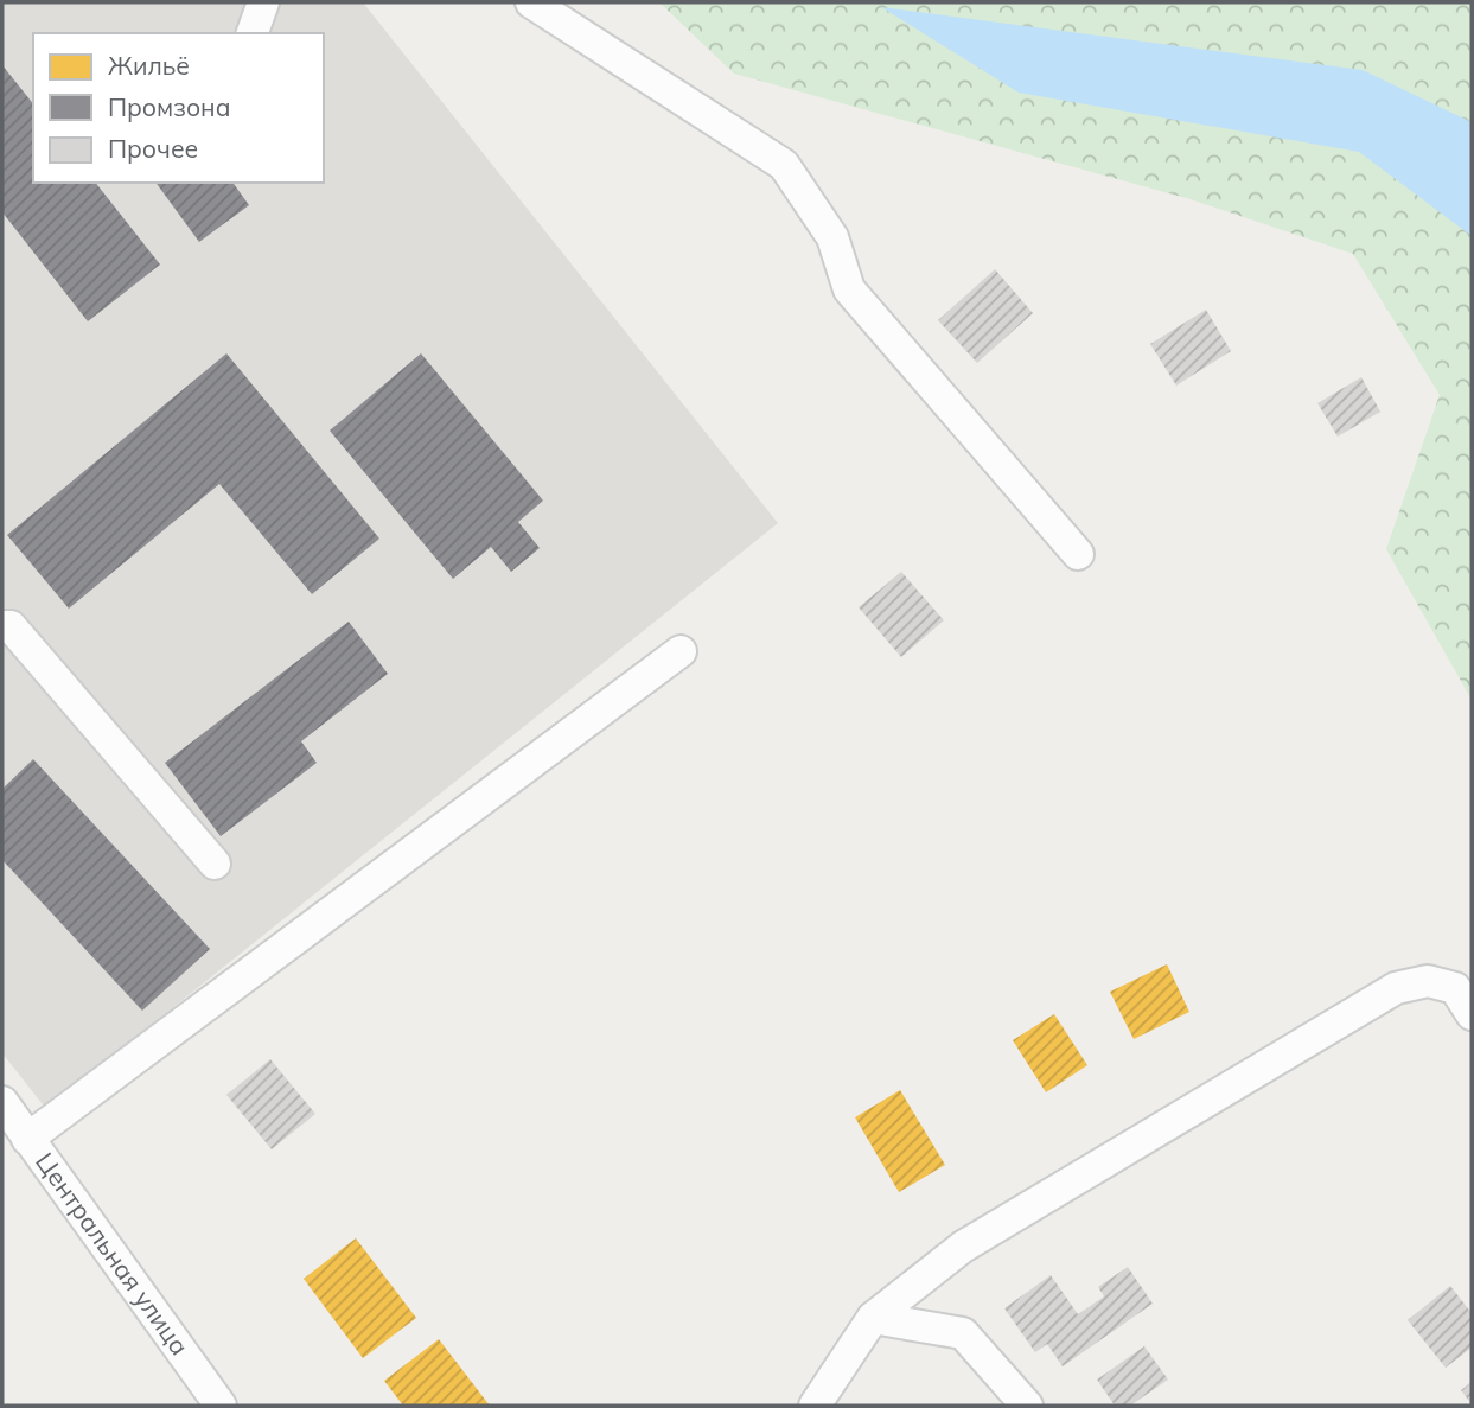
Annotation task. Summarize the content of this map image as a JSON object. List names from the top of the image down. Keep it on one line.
{"streets":{"street":["Центральная улица"]},"legend":["Жильё","Промзона","Прочее"]}
